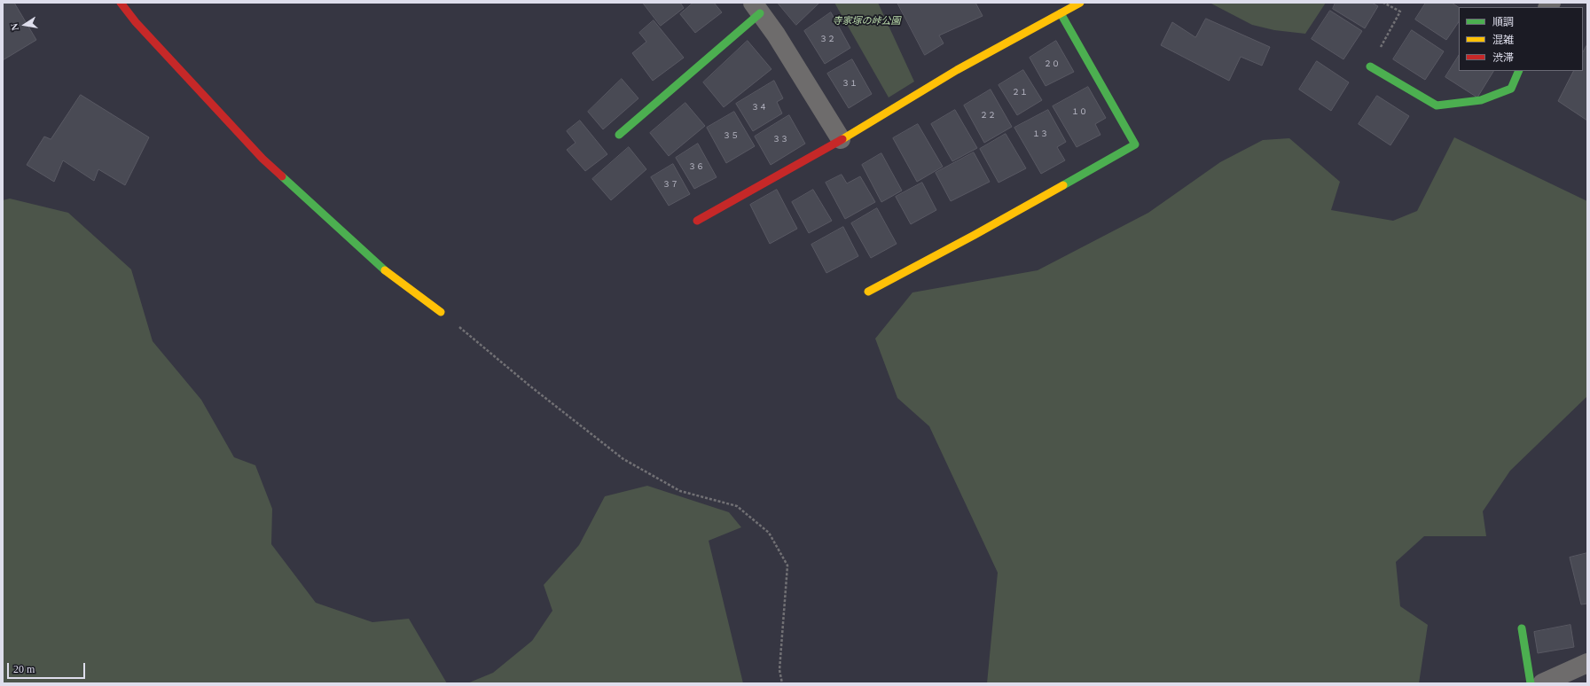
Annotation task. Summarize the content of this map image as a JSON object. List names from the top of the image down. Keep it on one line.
{"parks":["寺家塚の峠公園"],"house_numbers":["３２","２０","３１","２１","３４","１０","２２","１３","３５","３３","３６","３７"],"legend":["順調","混雑","渋滞"],"scale_bar":"20 m","north":"left"}
